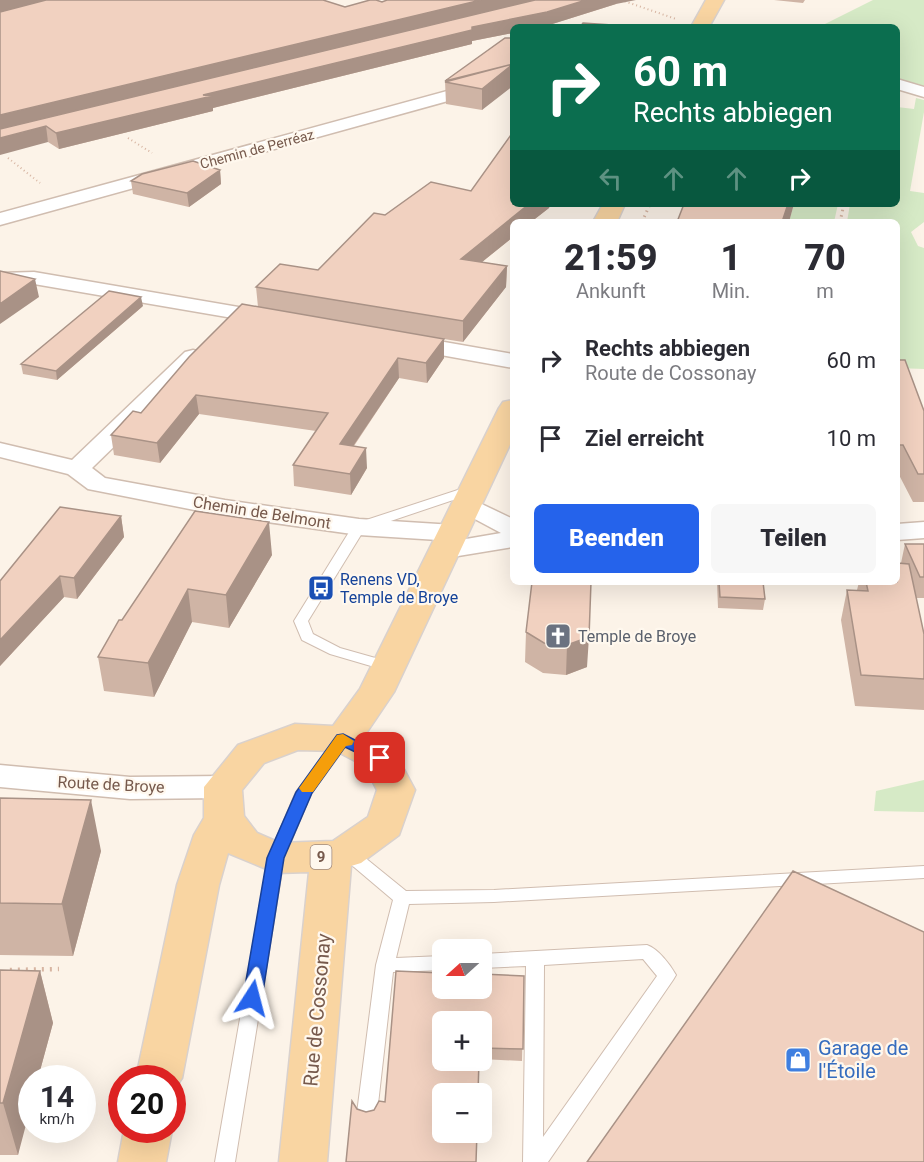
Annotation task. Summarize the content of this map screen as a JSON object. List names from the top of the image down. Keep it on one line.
{"streets":{"main road":["9","Rue de Cossonay"],"street":["Chemin de Perréaz","Chemin de Belmont","Route de Broye"]},"crossings":[["Route de Broye","9"],["9","Rue de Cossonay"]],"places":{"bus stop":["Renens VD, Temple de Broye"],"church":["Temple de Broye"],"shop":["Garage de l'Étoile"]},"north":"left","page":{"turn":["60 m","Rechts abbiegen"],"eta":["21:59","Ankunft","1","Min.","70","m"],"list":[{"name":"Rechts abbiegen","note":"Route de Cossonay","value":"60 m"},{"name":"Ziel erreicht","value":"10 m"}],"buttons":["Beenden","Teilen"],"map_buttons":["+","−"],"speed":"14 km/h","limit":"20"}}
